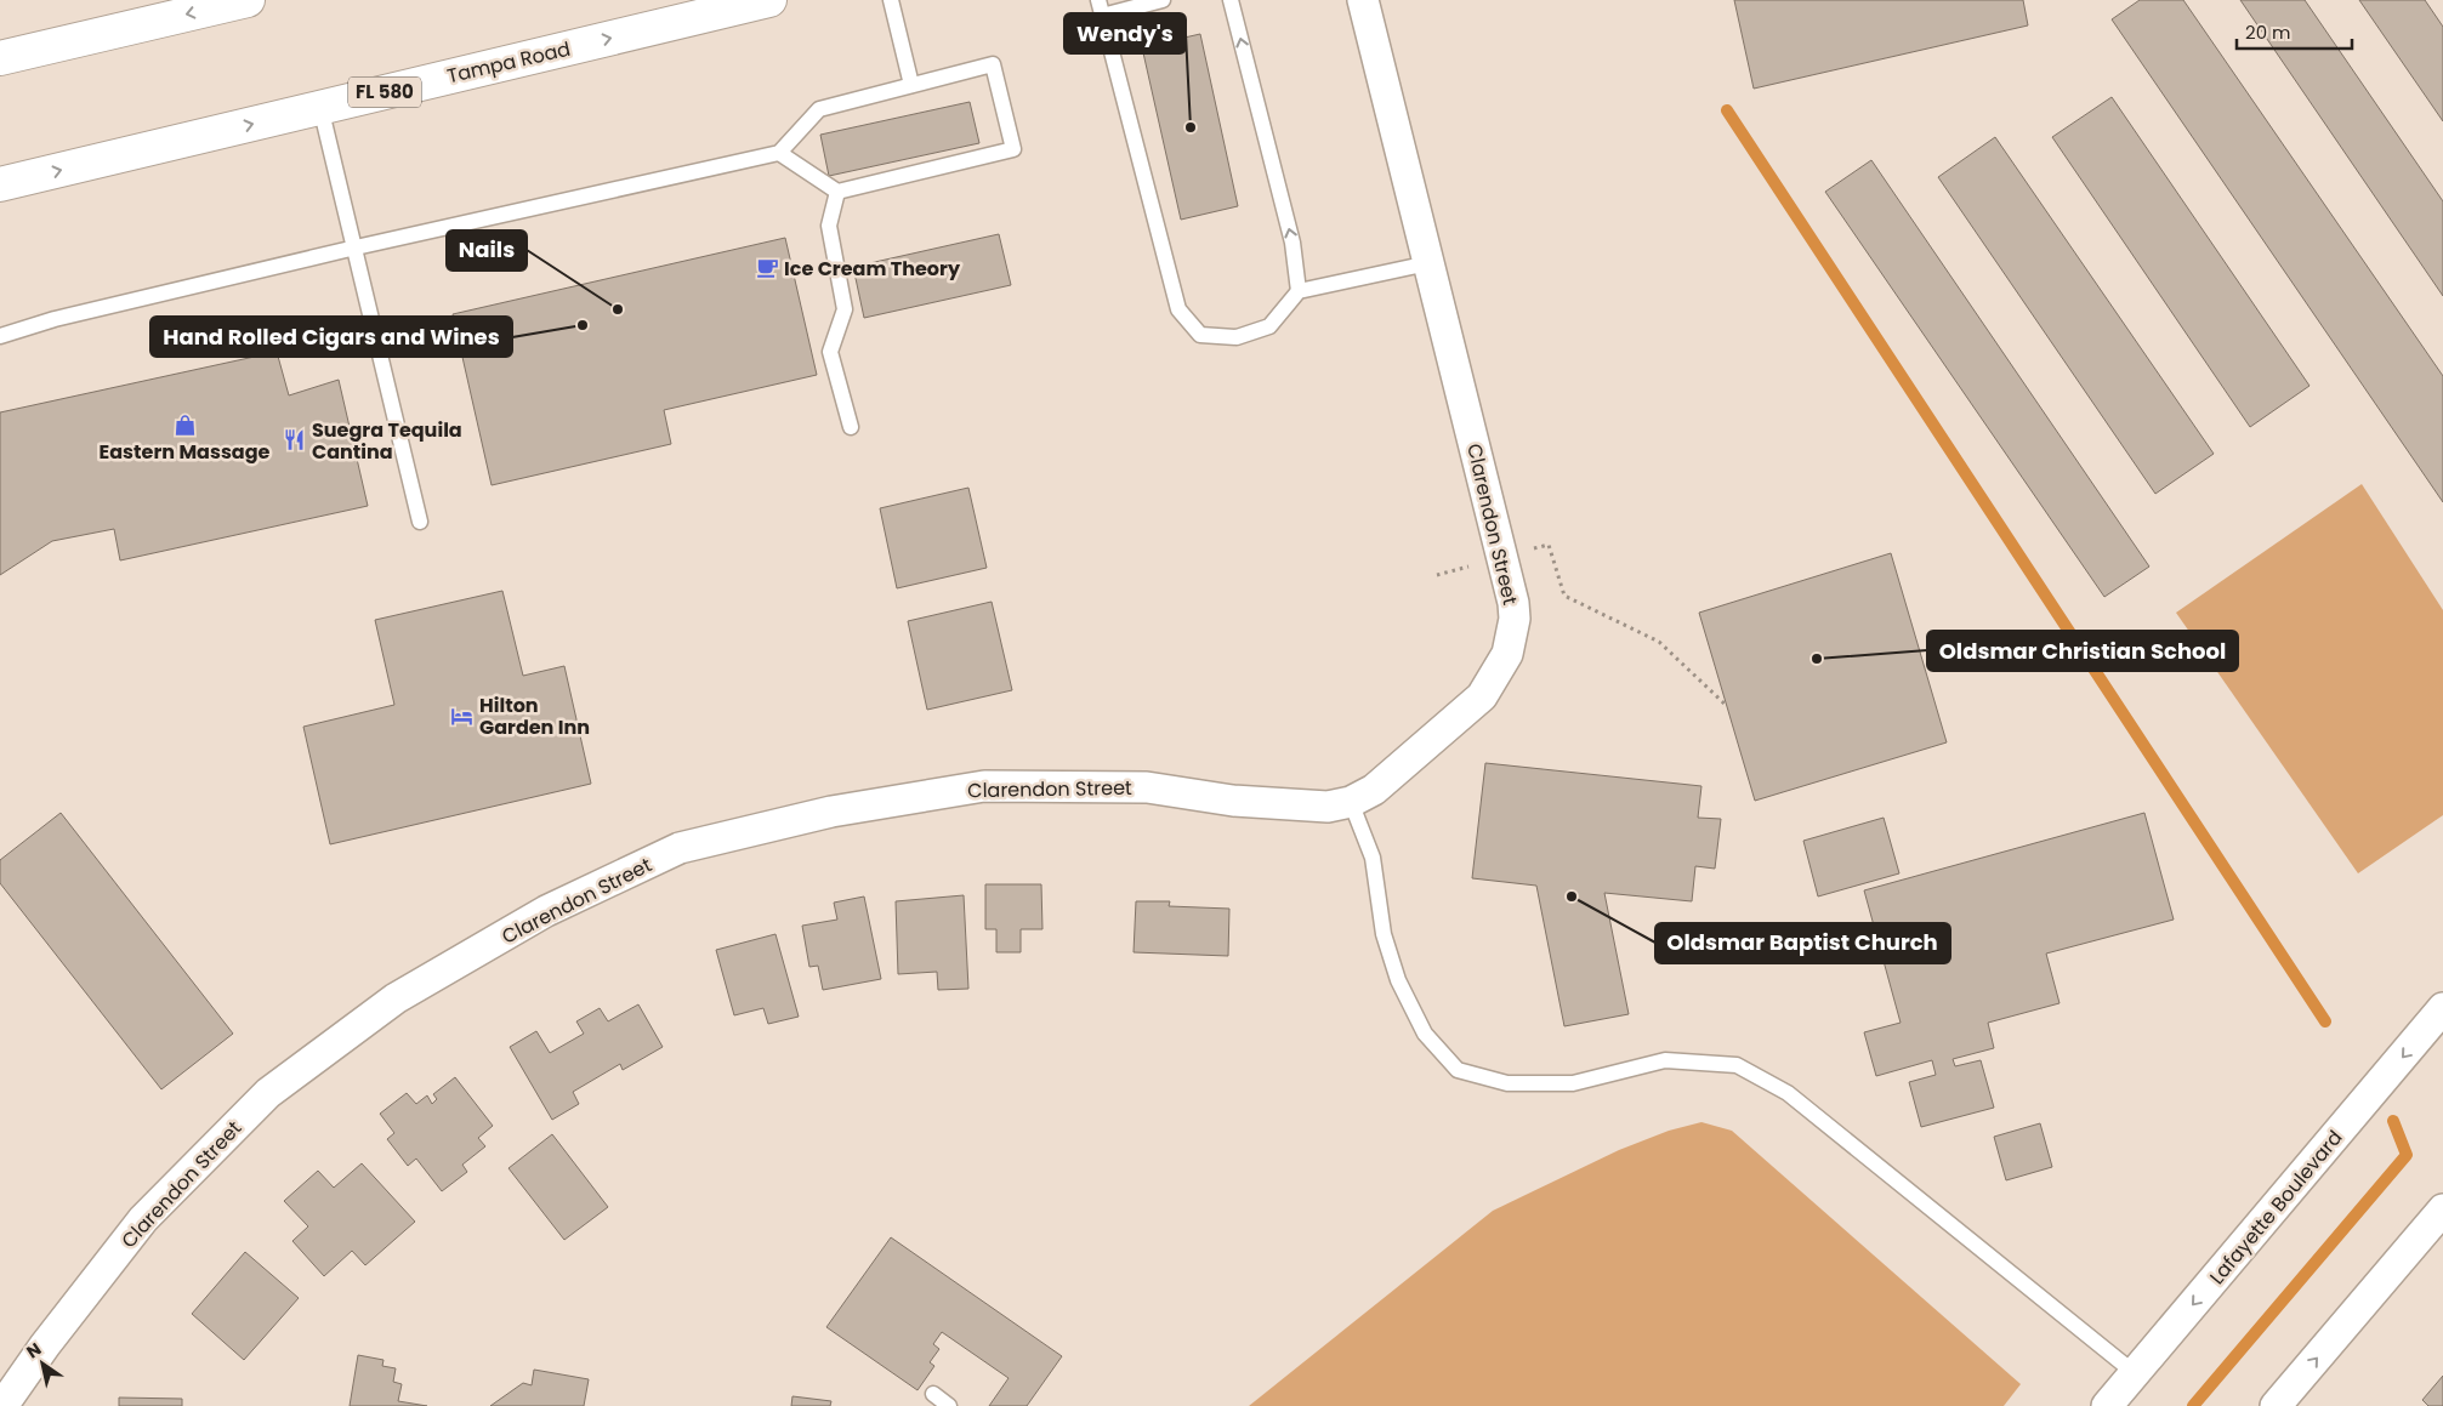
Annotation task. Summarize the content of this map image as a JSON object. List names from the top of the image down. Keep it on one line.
{"streets":{"main road":["Tampa Road","FL 580"],"street":["Clarendon Street","Lafayette Boulevard"]},"places":{"other":["Wendy's","Nails","Hand Rolled Cigars and Wines","Oldsmar Christian School","Oldsmar Baptist Church"],"cafe":["Ice Cream Theory"],"shop":["Eastern Massage"],"restaurant":["Suegra Tequila Cantina"],"hotel":["Hilton Garden Inn"]},"scale_bar":"20 m","north":"top left"}
